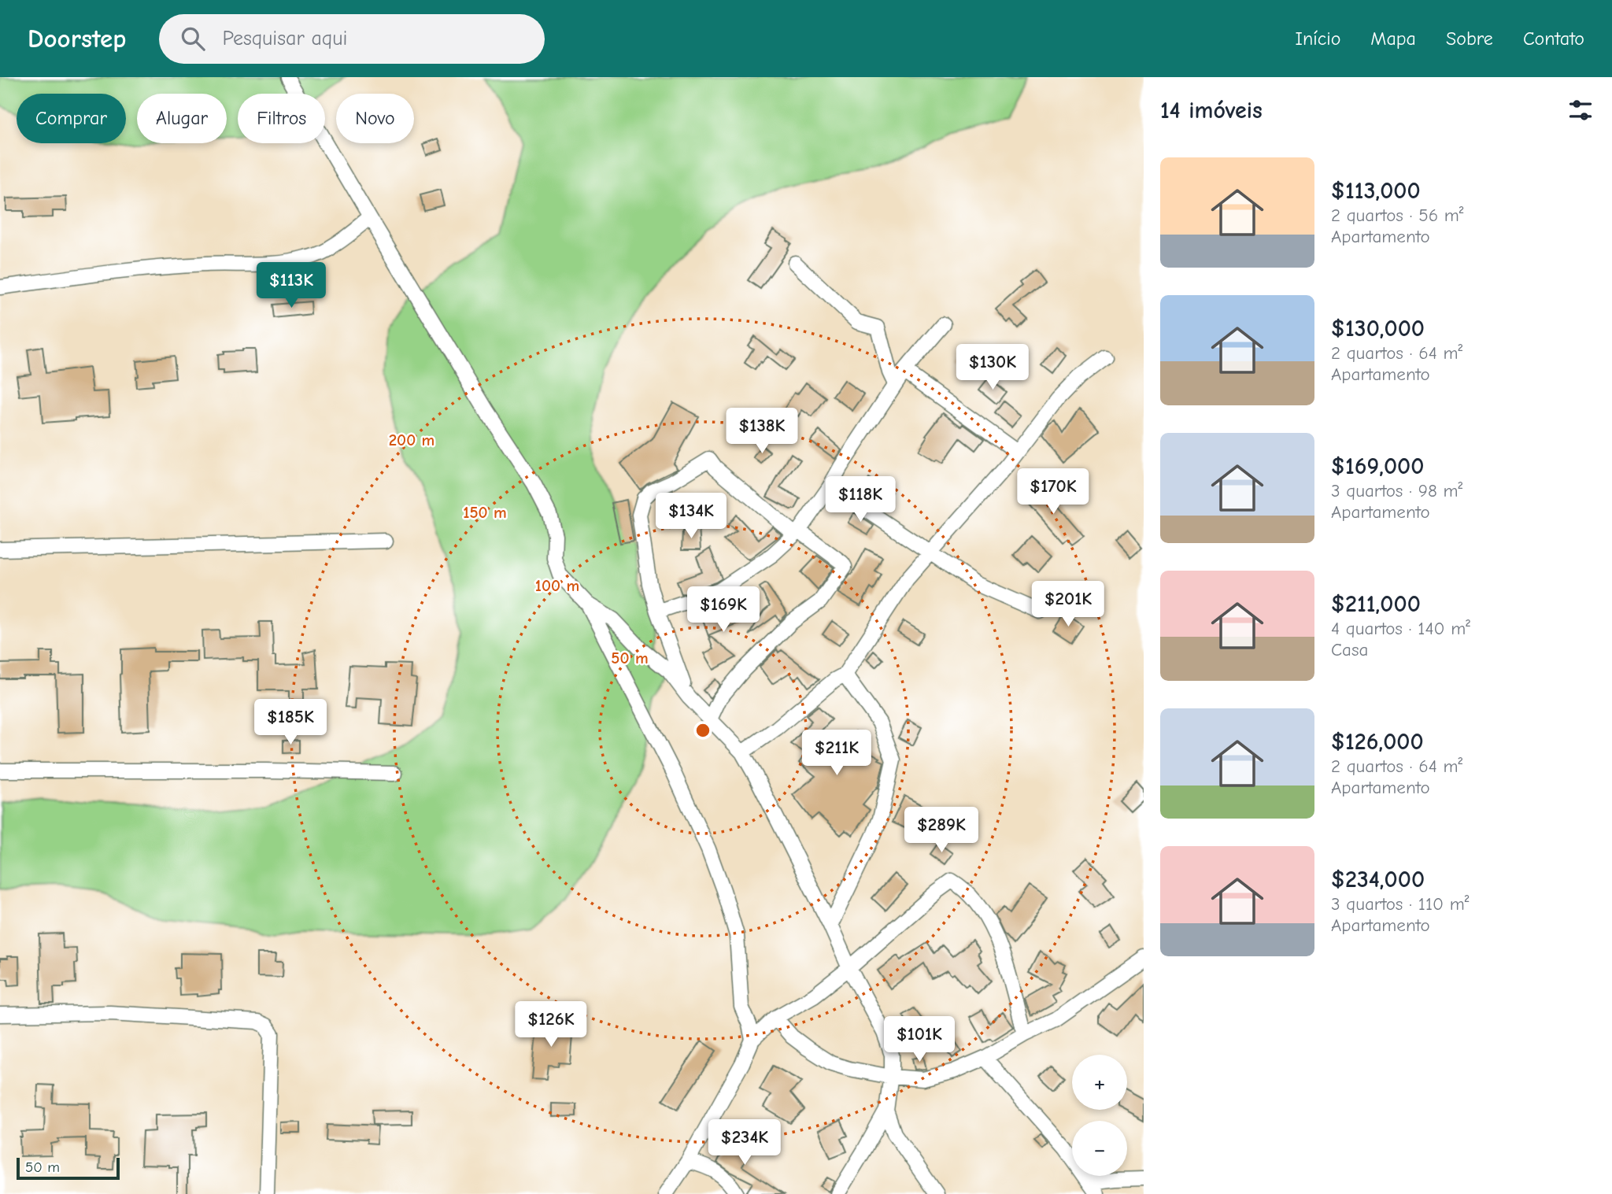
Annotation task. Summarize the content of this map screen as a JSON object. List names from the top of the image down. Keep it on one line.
{"scale_bar":"50 m","page":{"header":"Doorstep","search":"Pesquisar aqui","nav":["Início","Mapa","Sobre","Contato"],"heading":"14 imóveis","chip":["Comprar","Alugar","Filtros","Novo"],"list":[{"name":"$113,000","note":"2 quartos · 56 m² · Apartamento"},{"name":"$130,000","note":"2 quartos · 64 m² · Apartamento"},{"name":"$169,000","note":"3 quartos · 98 m² · Apartamento"},{"name":"$211,000","note":"4 quartos · 140 m² · Casa"},{"name":"$126,000","note":"2 quartos · 64 m² · Apartamento"},{"name":"$234,000","note":"3 quartos · 110 m² · Apartamento"}],"price":["$113K","$130K","$138K","$170K","$118K","$134K","$201K","$169K","$185K","$211K","$289K","$126K","$101K","$234K"],"map_buttons":["+","−"],"scale":"50 m"},"rings":["200 m","150 m","100 m","50 m"]}
